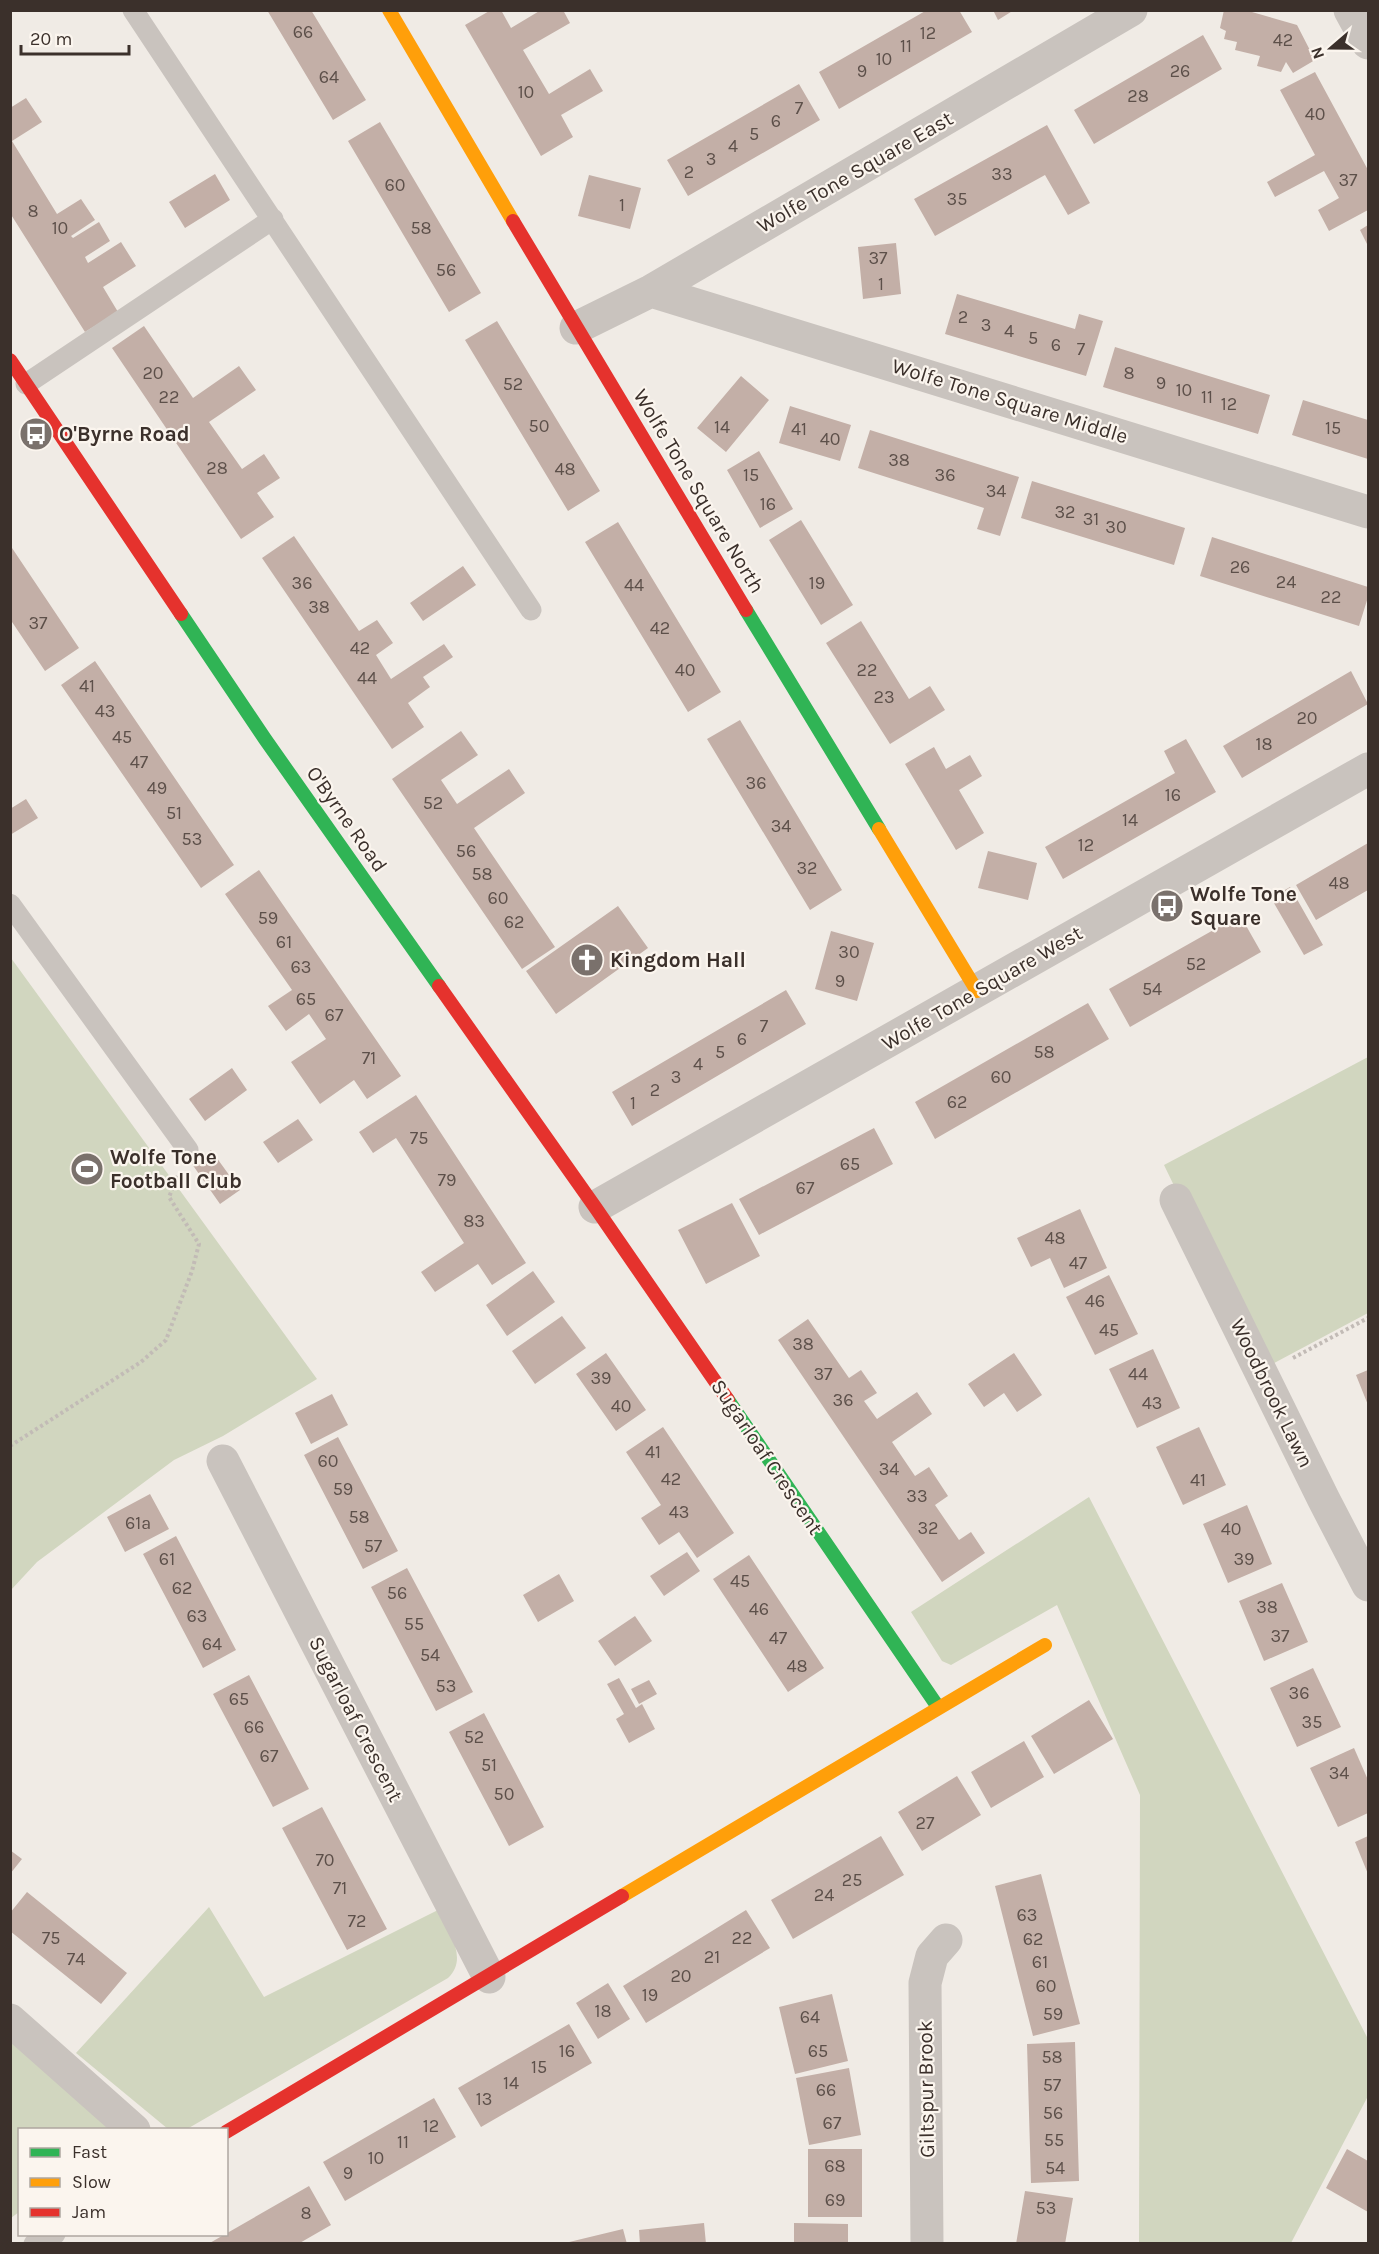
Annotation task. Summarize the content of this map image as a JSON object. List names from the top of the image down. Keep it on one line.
{"streets":{"street":["Wolfe Tone Square East","Wolfe Tone Square Middle","Wolfe Tone Square North","O'Byrne Road","Wolfe Tone Square West","Woodbrook Lawn","Sugarloaf Crescent","Giltspur Brook"]},"crossings":[["Wolfe Tone Square East","Wolfe Tone Square Middle"],["Wolfe Tone Square East","Wolfe Tone Square North"],["Wolfe Tone Square North","Wolfe Tone Square West"],["O'Byrne Road","Wolfe Tone Square West"],["O'Byrne Road","Sugarloaf Crescent"],["Wolfe Tone Square West","Sugarloaf Crescent"]],"places":{"bus stop":["O'Byrne Road","Wolfe Tone Square"],"church":["Kingdom Hall"],"sports":["Wolfe Tone Football Club"]},"house_numbers":["66","12","42","11","10","9","26","64","10","28","7","40","6","5","4","3","2","33","37","60","35","1","8","10","58","37","56","1","2","3","4","5","6","7","20","8","9","52","10","22","11","12","50","14","15","41","40","38","28","48","15","36","34","16","32","31","30","26","24","36","19","44","22","38","37","42","42","40","22","44","41","23","43","20","45","18","47","36","49","16","52","51","14","34","53","12","56","32","58","48","60","59","62","61","30","52","63","9","54","65","67","7","6","5","58","71","4","3","60","2","62","1","75","65","79","67","83","48","47","46","45","38","37","44","39","36","43","40","41","60","34","42","41","59","33","43","58","61a","32","40","57","61","39","45","62","56","38","46","63","55","37","47","64","54","48","53","36","65","35","66","52","67","51","34","50","27","70","25","71","24","63","72","75","22","62","21","74","61","20","60","19","18","59","64","16","65","58","15","14","57","66","13","56","67","12","55","11","10","68","54","9","69","53","8"],"legend":["Fast","Slow","Jam"],"scale_bar":"20 m","north":"left"}
